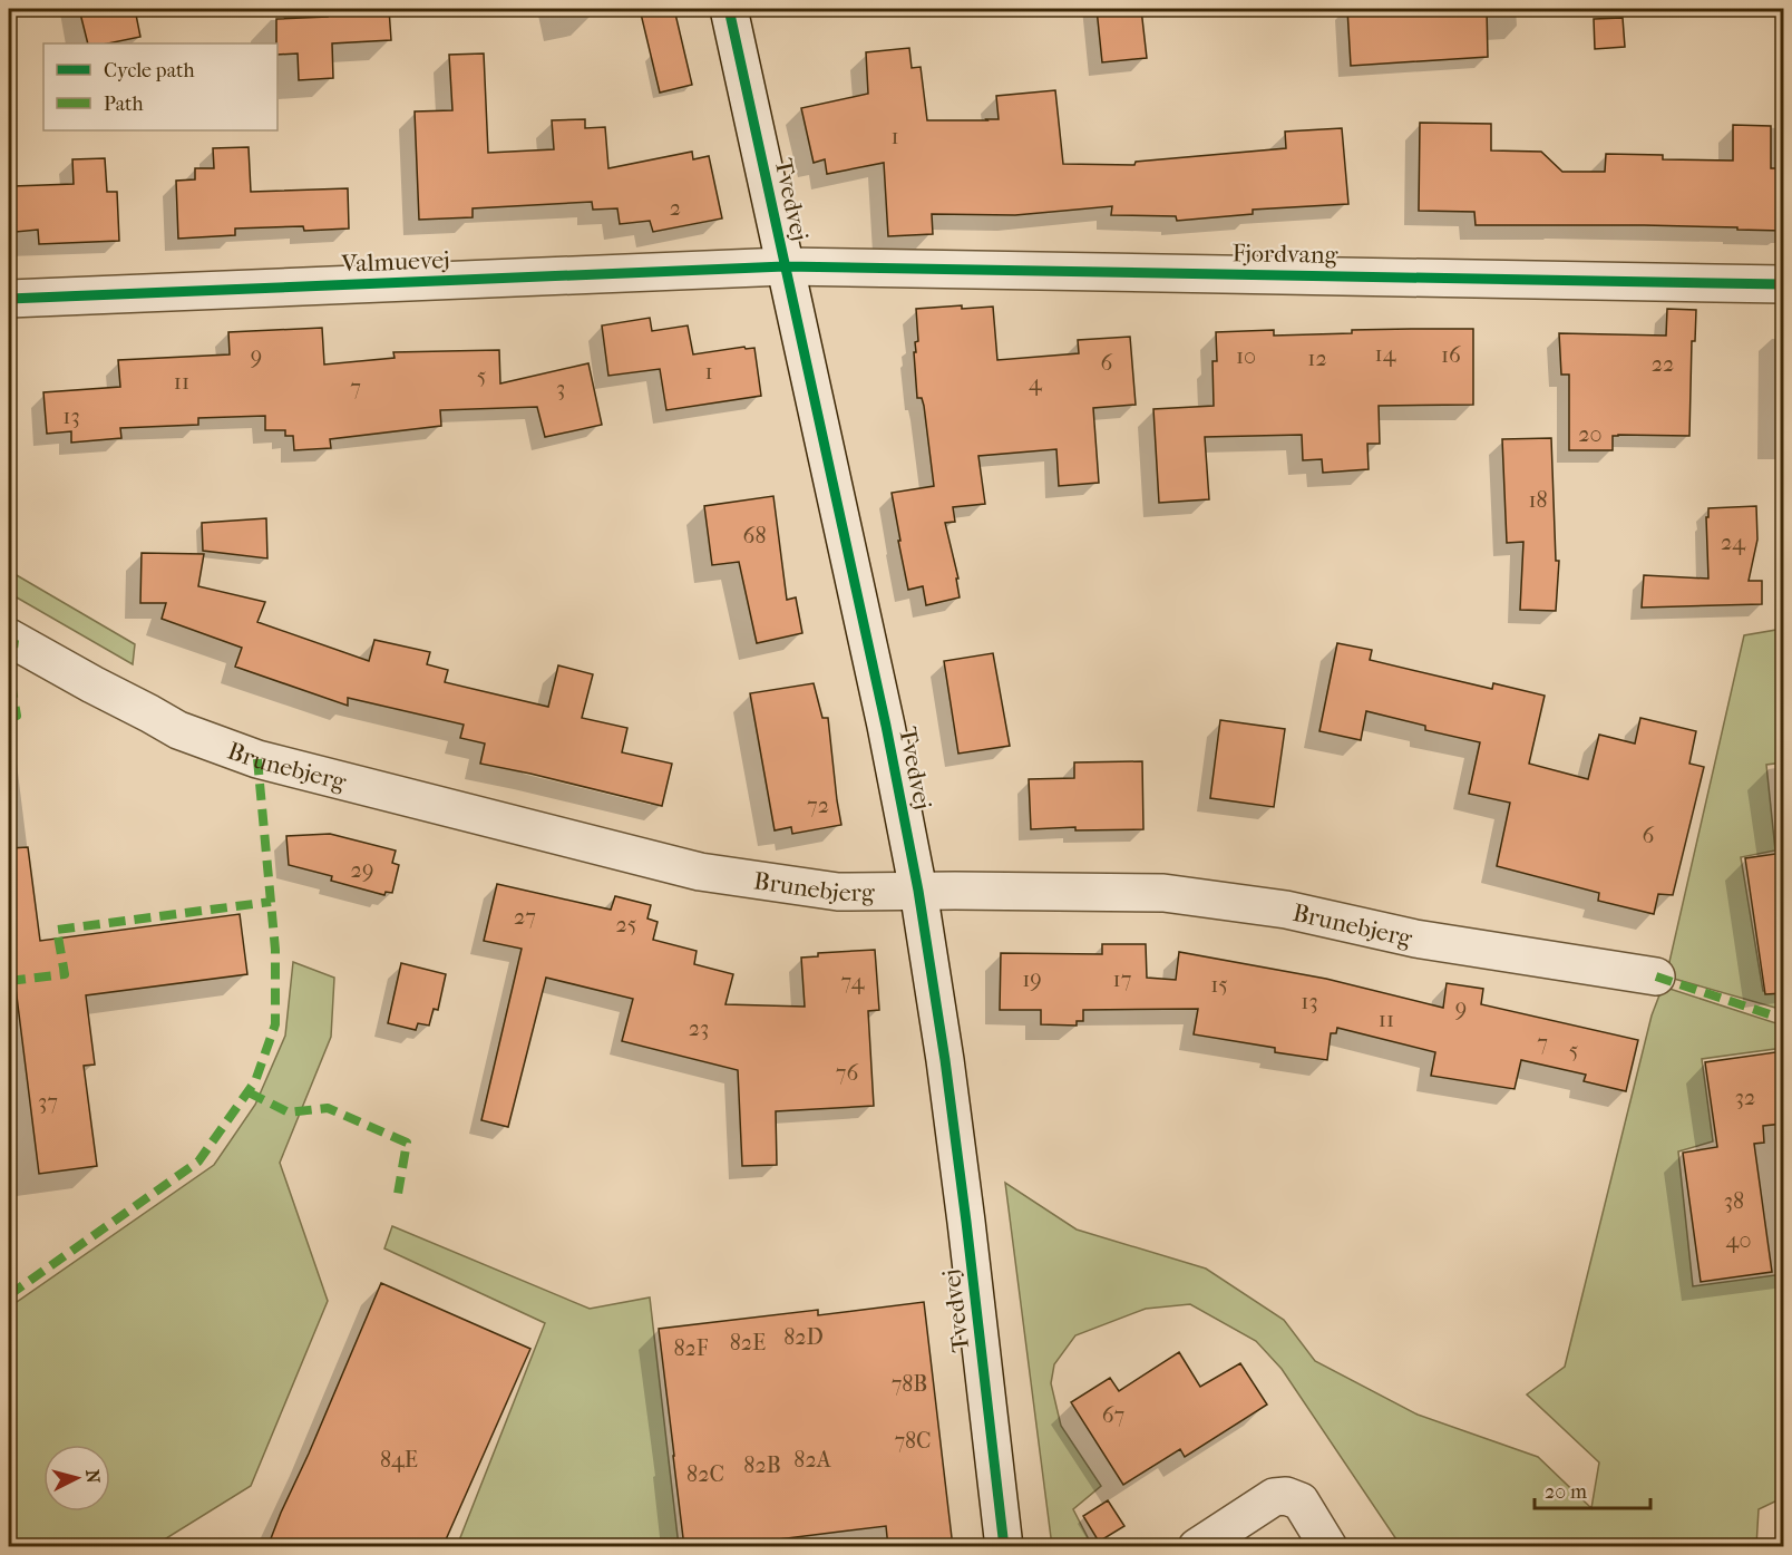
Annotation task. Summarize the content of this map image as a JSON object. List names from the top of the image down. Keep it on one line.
{"streets":{"street":["Tvedvej","Fjordvang","Valmuevej","Brunebjerg"]},"crossings":[["Tvedvej","Fjordvang"],["Tvedvej","Valmuevej"],["Tvedvej","Brunebjerg"],["Fjordvang","Valmuevej"]],"house_numbers":["1","2","14","16","9","10","12","6","22","1","5","11","4","7","3","13","20","18","68","24","72","6","29","27","25","19","17","74","15","13","9","11","23","7","5","76","32","37","38","40","82D","82E","82F","78B","67","78C","84E","82A","82B","82C"],"legend":["Cycle path","Path"],"scale_bar":"20 m","north":"right"}
